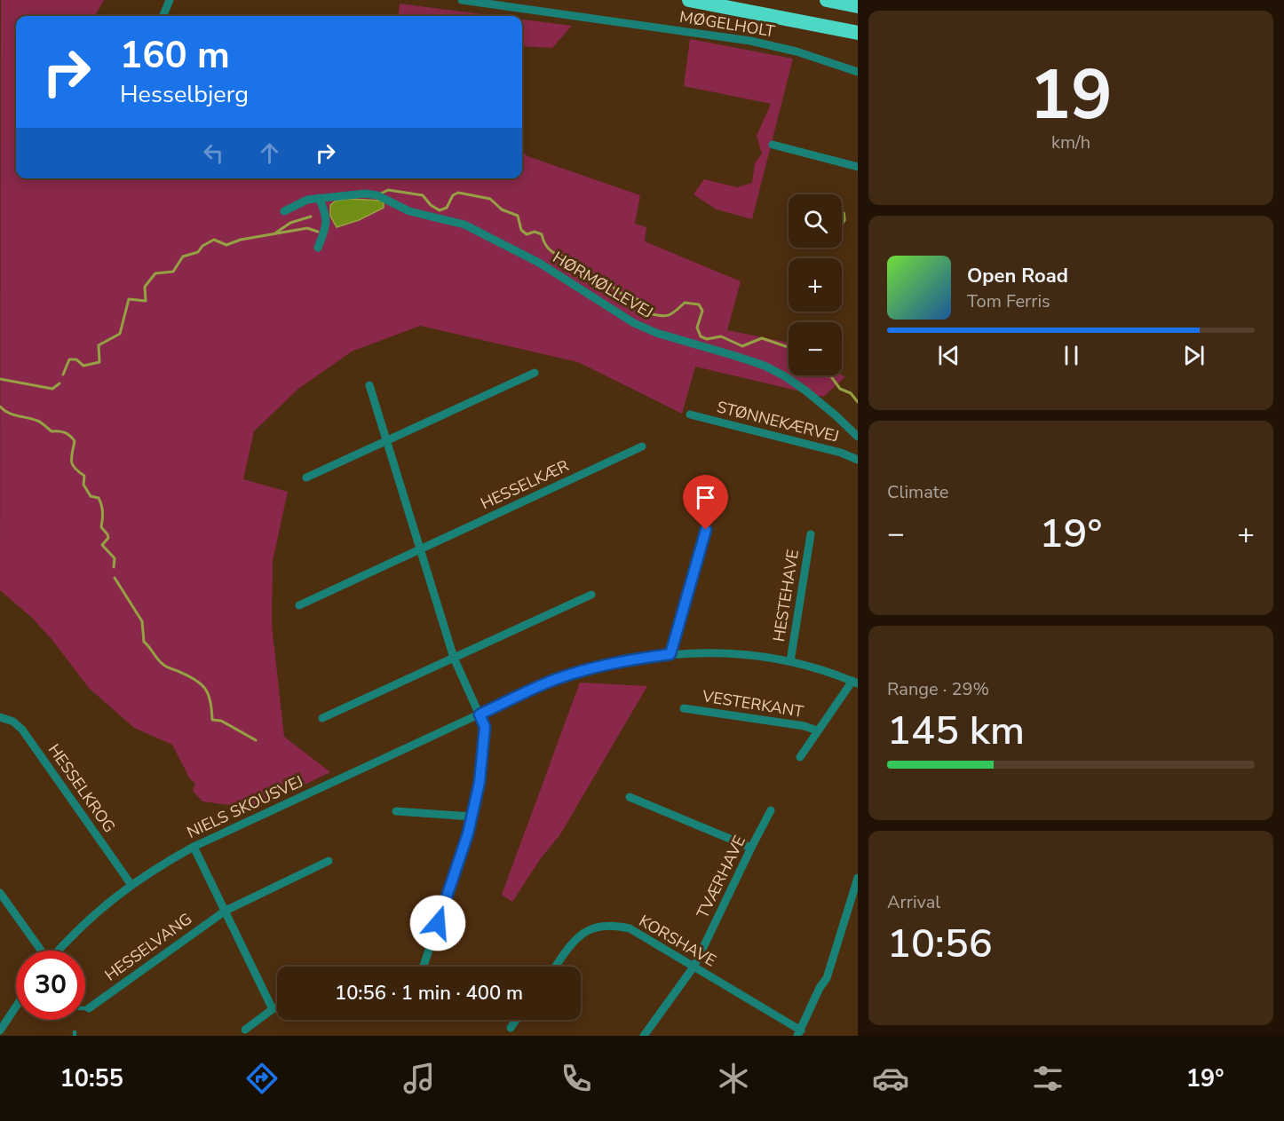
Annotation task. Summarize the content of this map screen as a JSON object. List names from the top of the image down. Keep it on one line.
{"streets":{"street":["MØGELHOLT","HØRMØLLEVEJ","STØNNEKÆRVEJ","HESSELKÆR","HESTEHAVE","VESTERKANT","HESSELKROG","NIELS SKOUSVEJ","TVÆRHAVE","KORSHAVE","HESSELVANG"]},"crossings":[["HESTEHAVE","NIELS SKOUSVEJ"],["VESTERKANT","NIELS SKOUSVEJ"],["HESSELKROG","NIELS SKOUSVEJ"],["TVÆRHAVE","KORSHAVE"]],"page":{"tile":[["19","km/h"],"Climate",["Range · 29%","145 km"],["Arrival","10:56"]],"turn":["160 m","Hesselbjerg"],"map_buttons":["+","−"],"song":["Open Road","Tom Ferris"],"heat":["−","19°","+"],"limit":"30","trip":"10:56 · 1 min · 400 m","tabs":["10:55","19°"]}}
